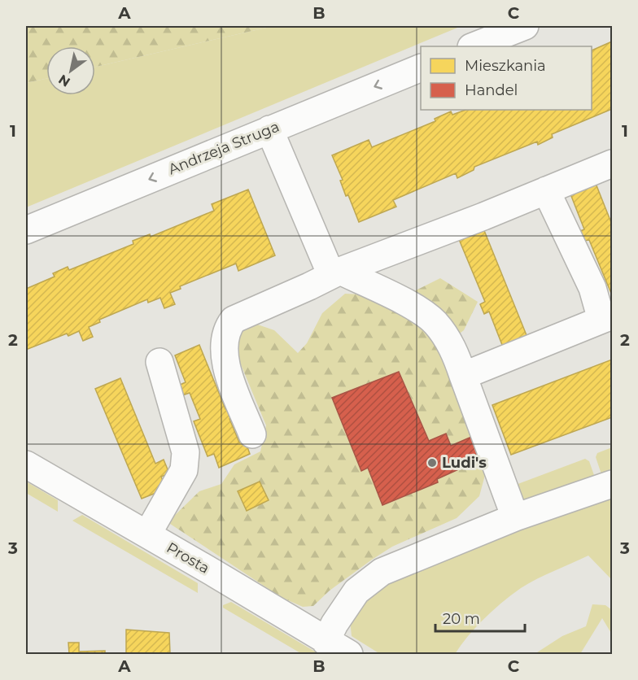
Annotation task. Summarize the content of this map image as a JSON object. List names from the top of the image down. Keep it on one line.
{"streets":{"street":["Andrzeja Struga","Prosta"]},"places":["Ludi's"],"legend":["Mieszkania","Handel"],"scale_bar":"20 m","north":"bottom left","grid":{"columns":["A","B","C"],"rows":["1","2","3"]}}
